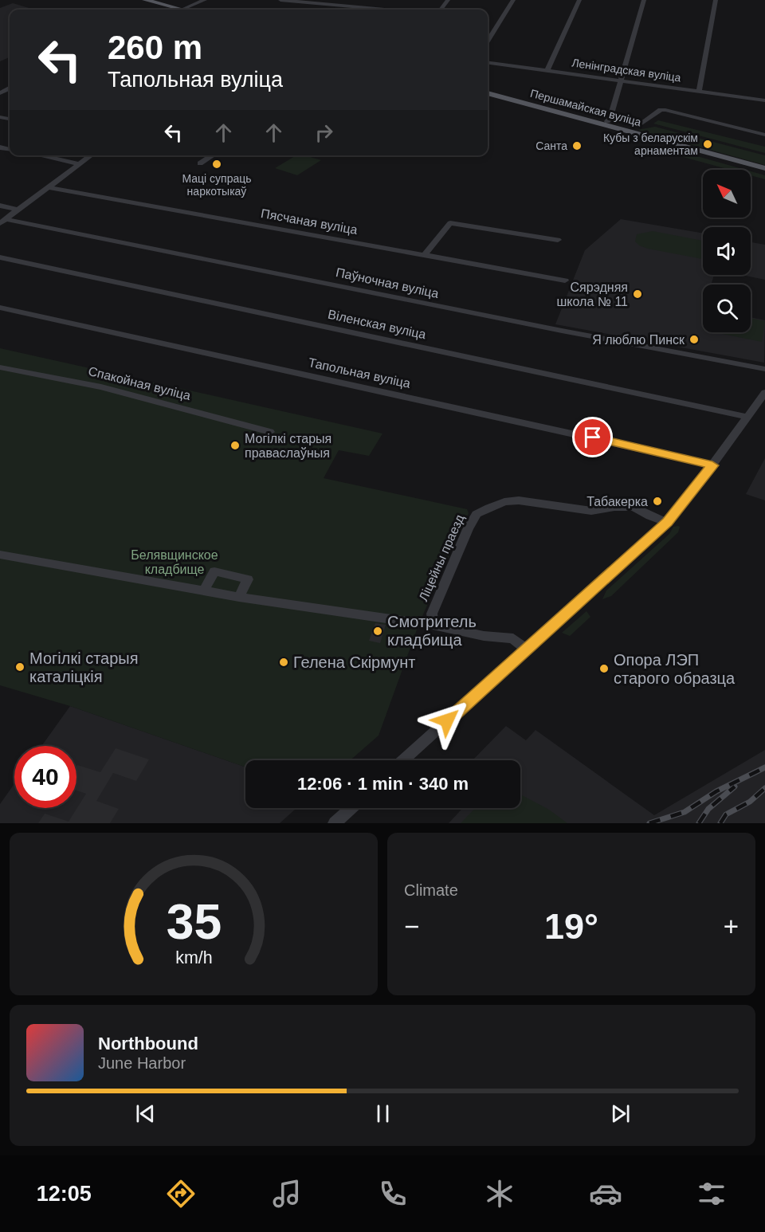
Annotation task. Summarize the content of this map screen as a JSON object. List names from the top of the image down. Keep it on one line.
{"streets":{"main road":["Першамайская вуліца"],"street":["Ленінградская вуліца","Пясчаная вуліца","Паўночная вуліца","Віленская вуліца","Тапольная вуліца","Спакойная вуліца","Ліцейны праезд"]},"parks":["Белявщинское кладбище"],"places":["Кубы з беларускім арнаментам","Санта","Маці супраць наркотыкаў","Сярэдняя школа № 11","Я люблю Пинск","Могілкі старыя праваслаўныя","Табакерка","Смотритель кладбища","Гелена Скірмунт","Могілкі старыя каталіцкія","Опора ЛЭП старого образца"],"north":"top left","page":{"turn":["260 m","Тапольная вуліца"],"limit":"40","trip":"12:06 · 1 min · 340 m","tile":"Climate","heat":["−","19°","+"],"song":["Northbound","June Harbor"],"tabs":"12:05","gauge":["35","km/h"]}}
